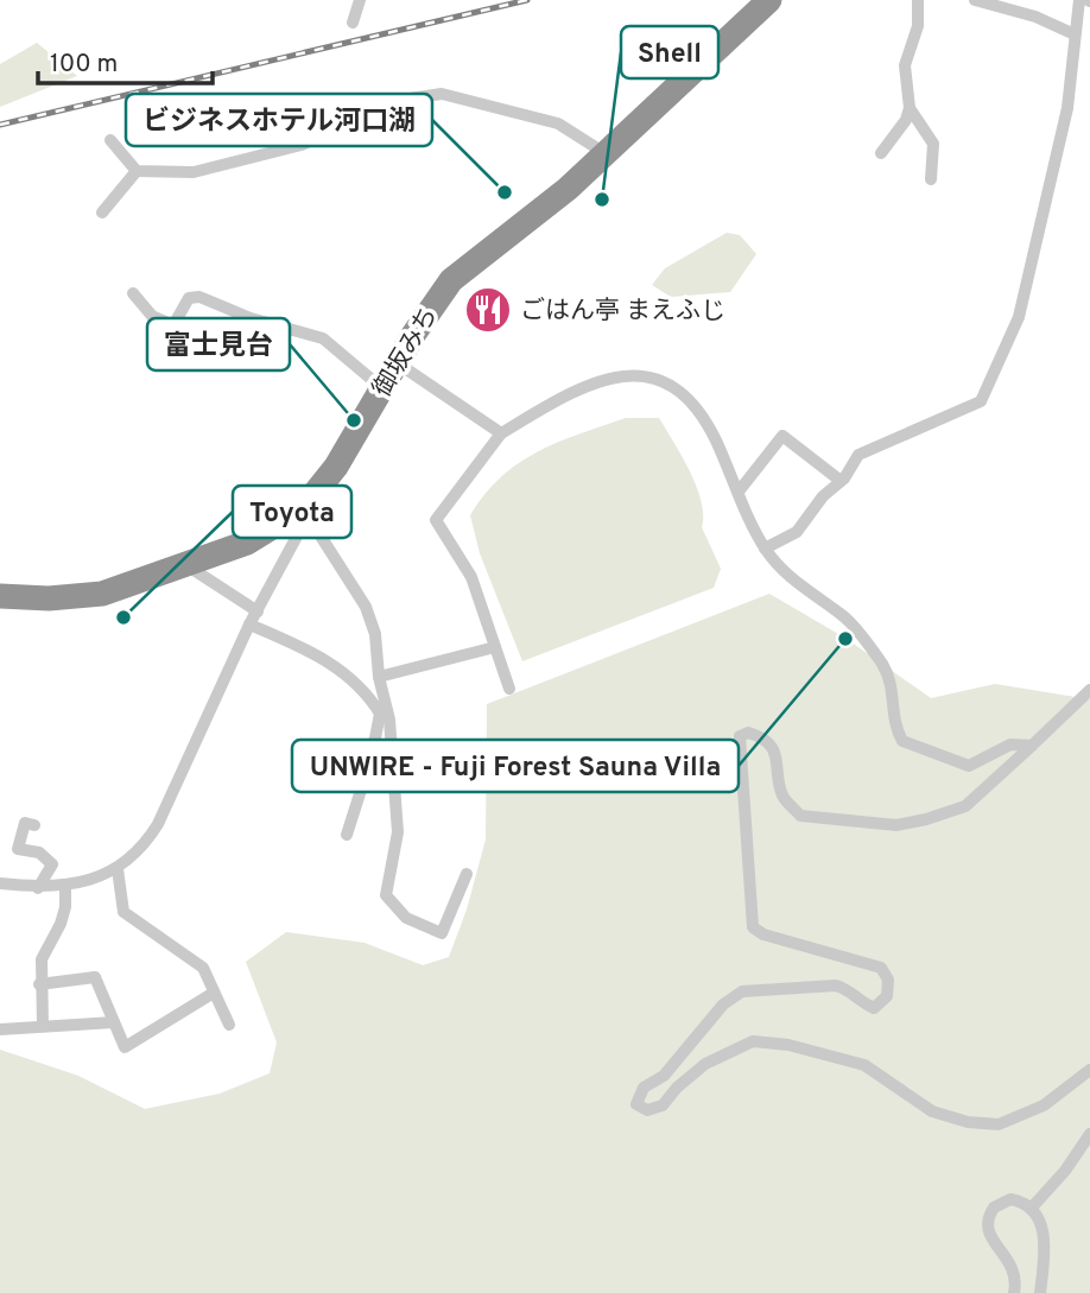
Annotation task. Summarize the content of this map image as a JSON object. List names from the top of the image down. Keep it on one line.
{"streets":{"highway":["御坂みち"]},"places":{"other":["ビジネスホテル河口湖","Shell","富士見台","Toyota","UNWIRE - Fuji Forest Sauna Villa"],"restaurant":["ごはん亭 まえふじ"]},"scale_bar":"100 m"}
